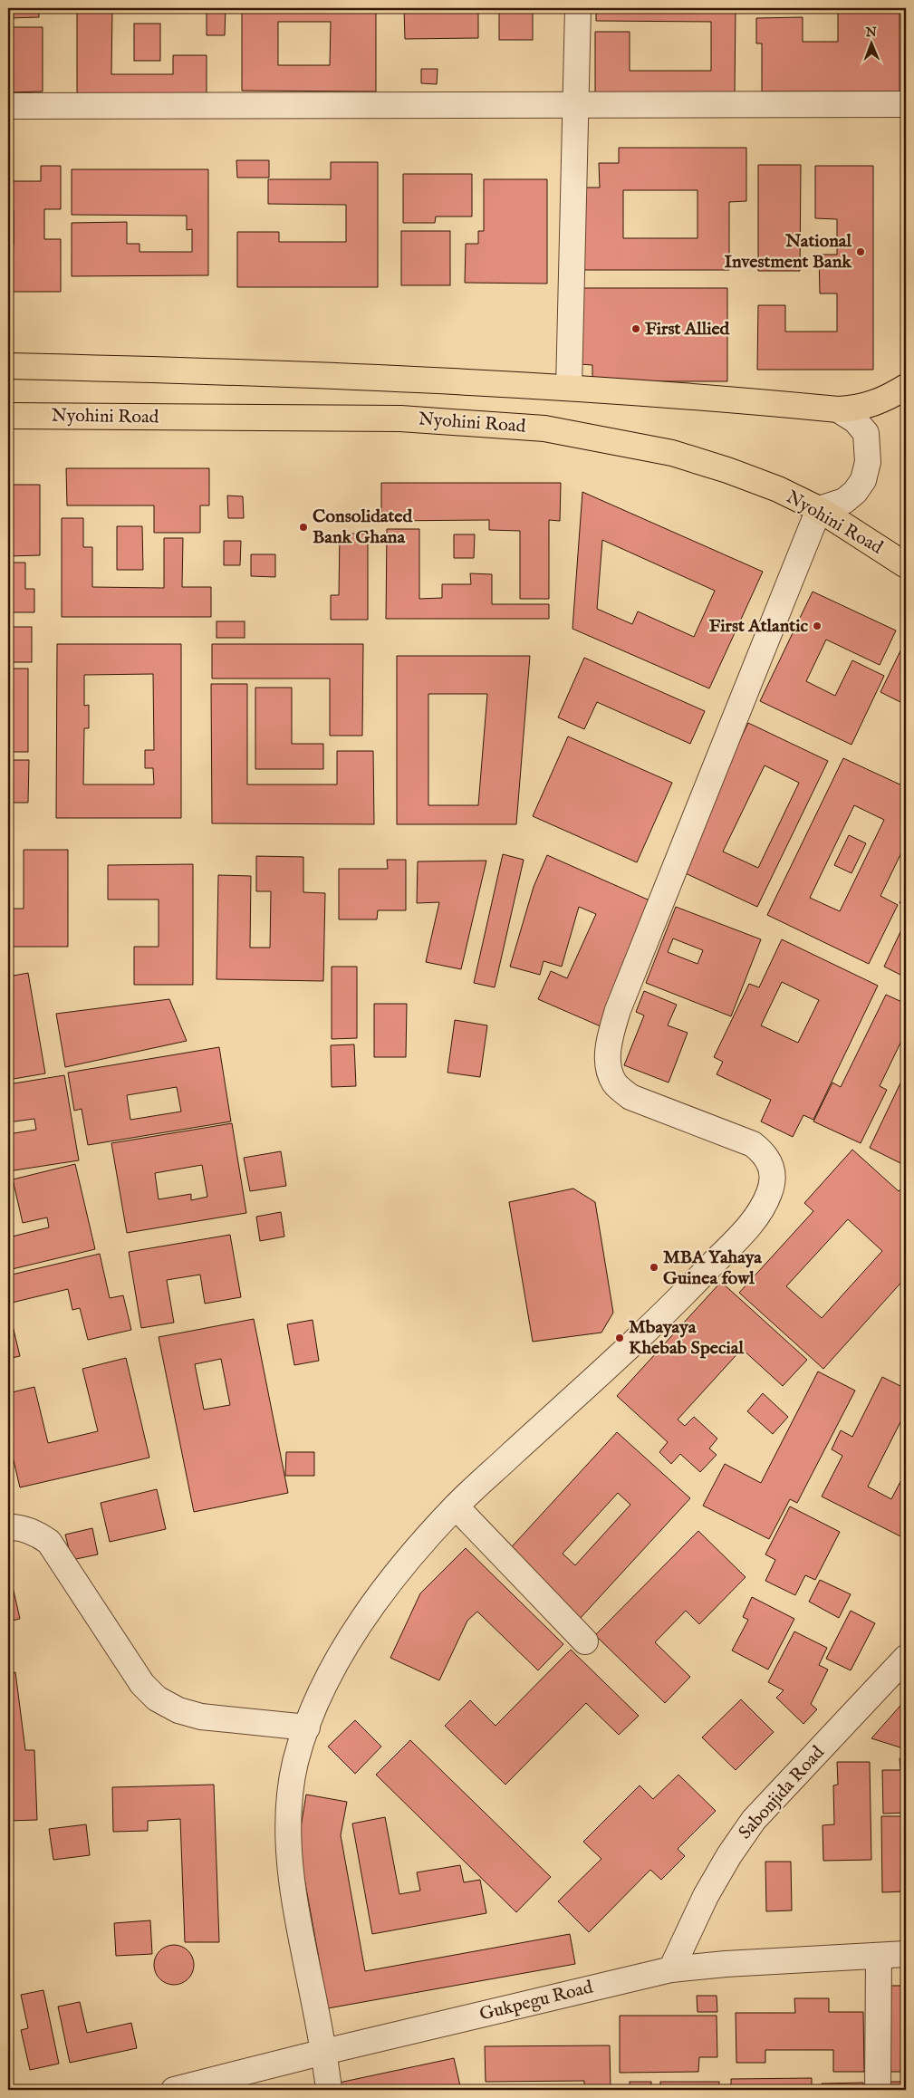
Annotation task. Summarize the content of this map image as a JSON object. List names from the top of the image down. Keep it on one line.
{"streets":{"main road":["Nyohini Road"],"street":["Sabonjida Road","Gukpegu Road"]},"crossings":[["Sabonjida Road","Gukpegu Road"]],"places":["National Investment Bank","First Allied","Consolidated Bank Ghana","First Atlantic","MBA Yahaya Guinea fowl","Mbayaya Khebab Special"],"north":"top"}
